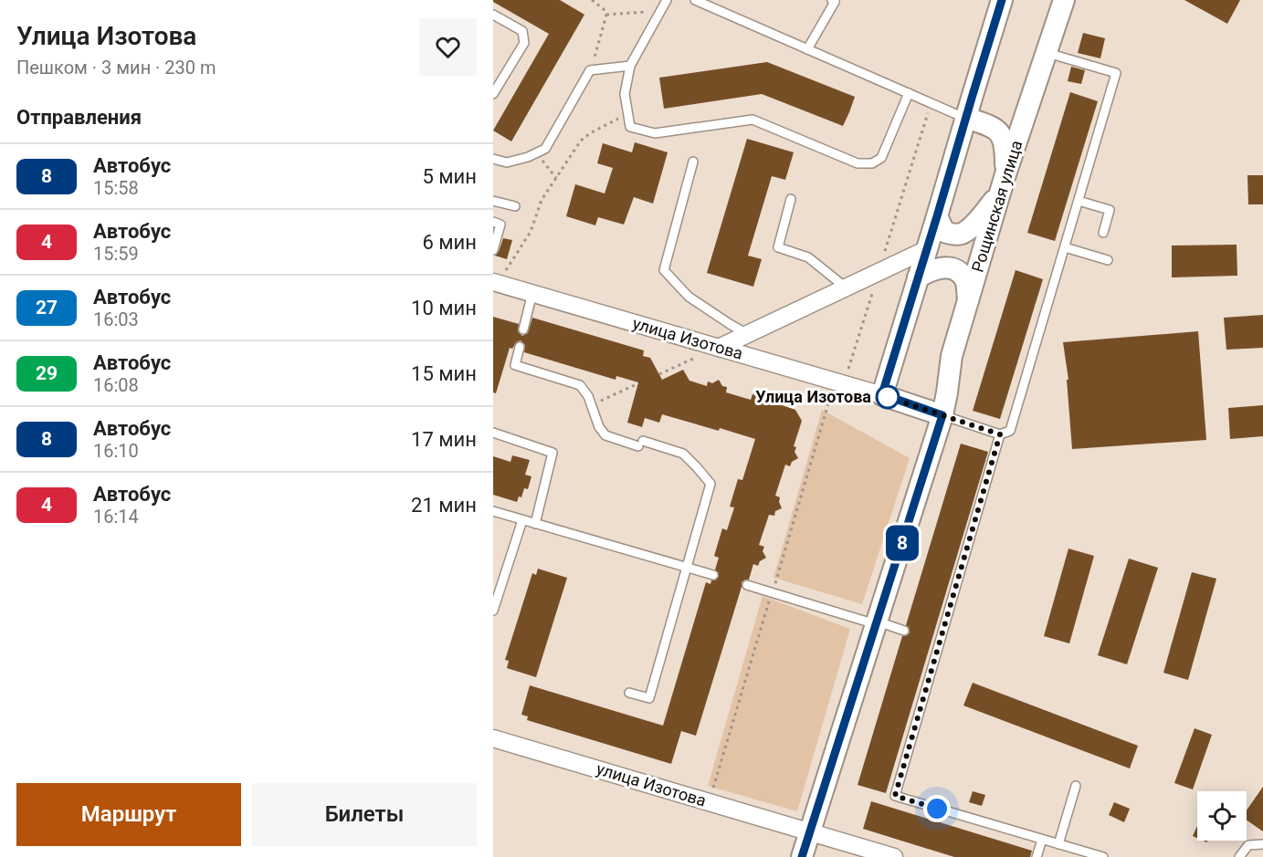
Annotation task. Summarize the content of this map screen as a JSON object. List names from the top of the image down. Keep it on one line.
{"streets":{"street":["Рощинская улица","улица Изотова"]},"crossings":[["Рощинская улица","улица Изотова"]],"places":["Улица Изотова"],"lines":["bus line 8"],"page":{"heading":[["Улица Изотова","Пешком · 3 мин · 230 m"],"Отправления"],"on_map":"8","list":[{"mark":"8","name":"Автобус","note":"15:58","value":"5 мин"},{"mark":"4","name":"Автобус","note":"15:59","value":"6 мин"},{"mark":"27","name":"Автобус","note":"16:03","value":"10 мин"},{"mark":"29","name":"Автобус","note":"16:08","value":"15 мин"},{"mark":"8","name":"Автобус","note":"16:10","value":"17 мин"},{"mark":"4","name":"Автобус","note":"16:14","value":"21 мин"}],"buttons":["Маршрут","Билеты"]}}
